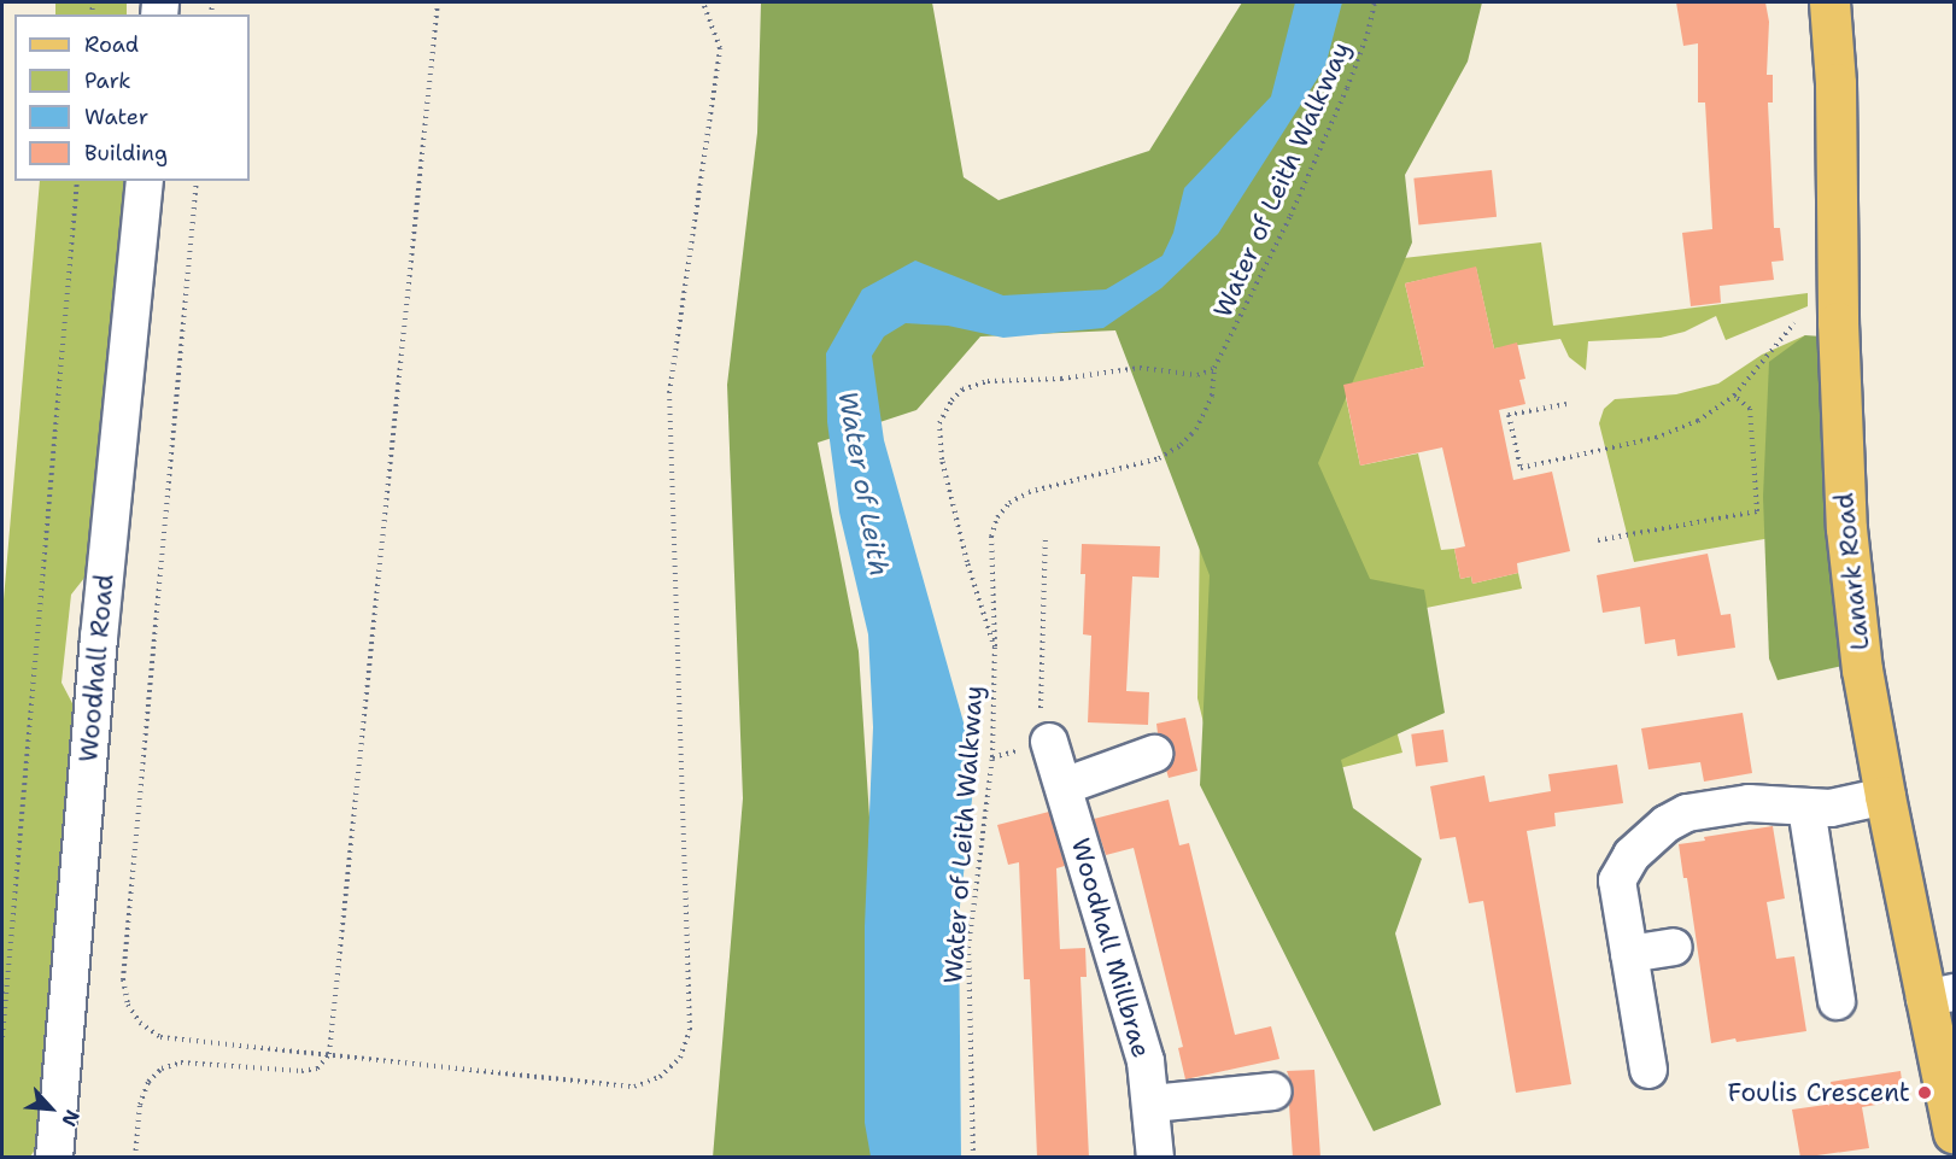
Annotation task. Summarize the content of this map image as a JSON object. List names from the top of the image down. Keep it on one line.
{"streets":{"main road":["Lanark Road"],"street":["Woodhall Road","Woodhall Millbrae"],"path":["Water of Leith Walkway"]},"water":["Water of Leith"],"places":["Foulis Crescent"],"legend":["Road","Park","Water","Building"],"north":"bottom right"}
